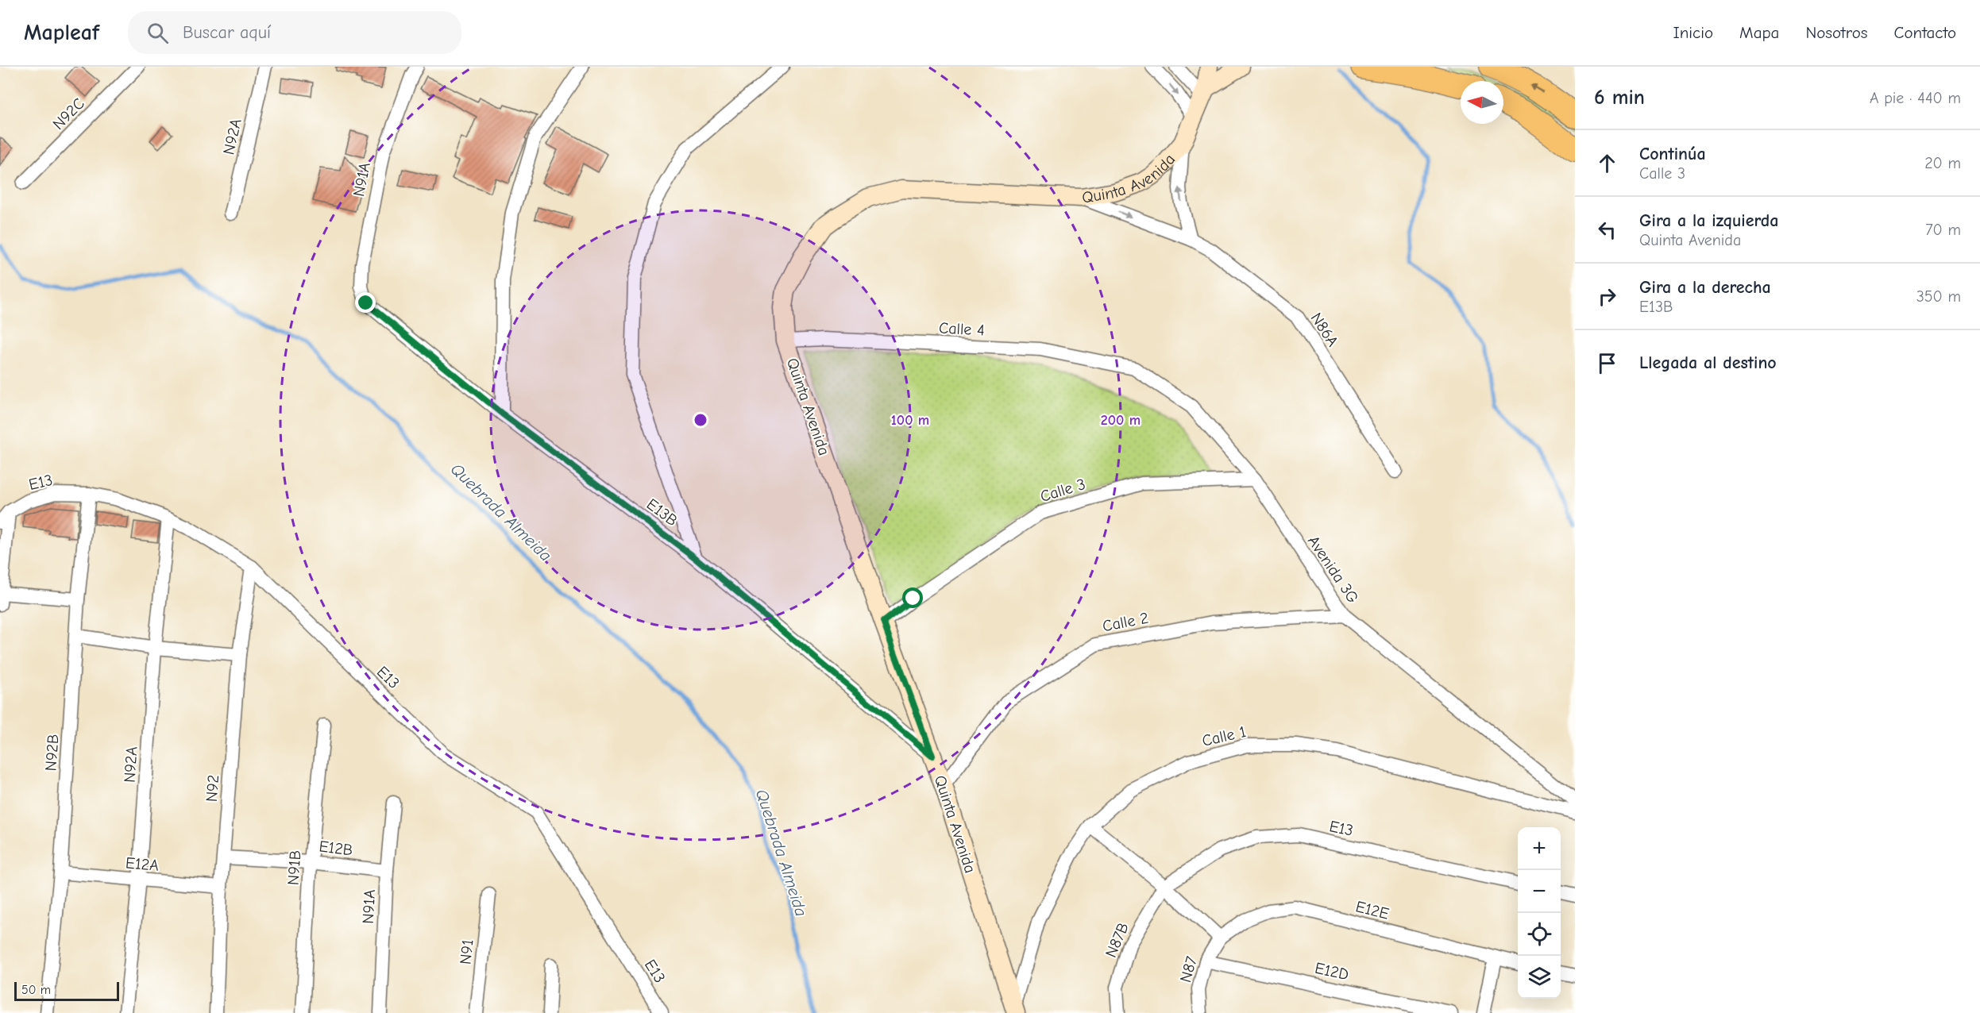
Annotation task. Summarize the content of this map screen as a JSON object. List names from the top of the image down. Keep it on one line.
{"streets":{"street":["N92C","N92A","Quinta Avenida","N91A","Calle 4","N86A","E13","Calle 3","E13B","Avenida 3G","Calle 2","Calle 1","N92B","N92","E12B","E12A","N91B","E12E","N87B","N91","N87","E12D"]},"crossings":[["N92A","E13"],["N92A","E12A"],["Quinta Avenida","Calle 4"],["Quinta Avenida","N86A"],["Quinta Avenida","Calle 3"],["Quinta Avenida","E13B"],["Quinta Avenida","Calle 2"],["Quinta Avenida","Calle 1"],["N91A","E13B"],["N91A","E12B"],["Calle 4","Avenida 3G"],["E13","N92B"],["E13","N92"],["E13","N87B"],["Calle 3","Avenida 3G"],["Avenida 3G","Calle 2"],["N92B","E12A"],["N92","E12B"],["N92","E12A"],["E12B","N91B"],["E12E","N87"],["N87","E12D"]],"water":["Quebrada Almeida"],"scale_bar":"50 m","north":"left","page":{"header":"Mapleaf","search":"Buscar aquí","nav":["Inicio","Mapa","Nosotros","Contacto"],"heading":["6 min","A pie · 440 m"],"list":[["Continúa","Calle 3","20 m"],["Gira a la izquierda","Quinta Avenida","70 m"],["Gira a la derecha","E13B","350 m"],"Llegada al destino"],"map_buttons":["+","−"],"scale":"50 m"},"rings":["100 m","200 m"]}
